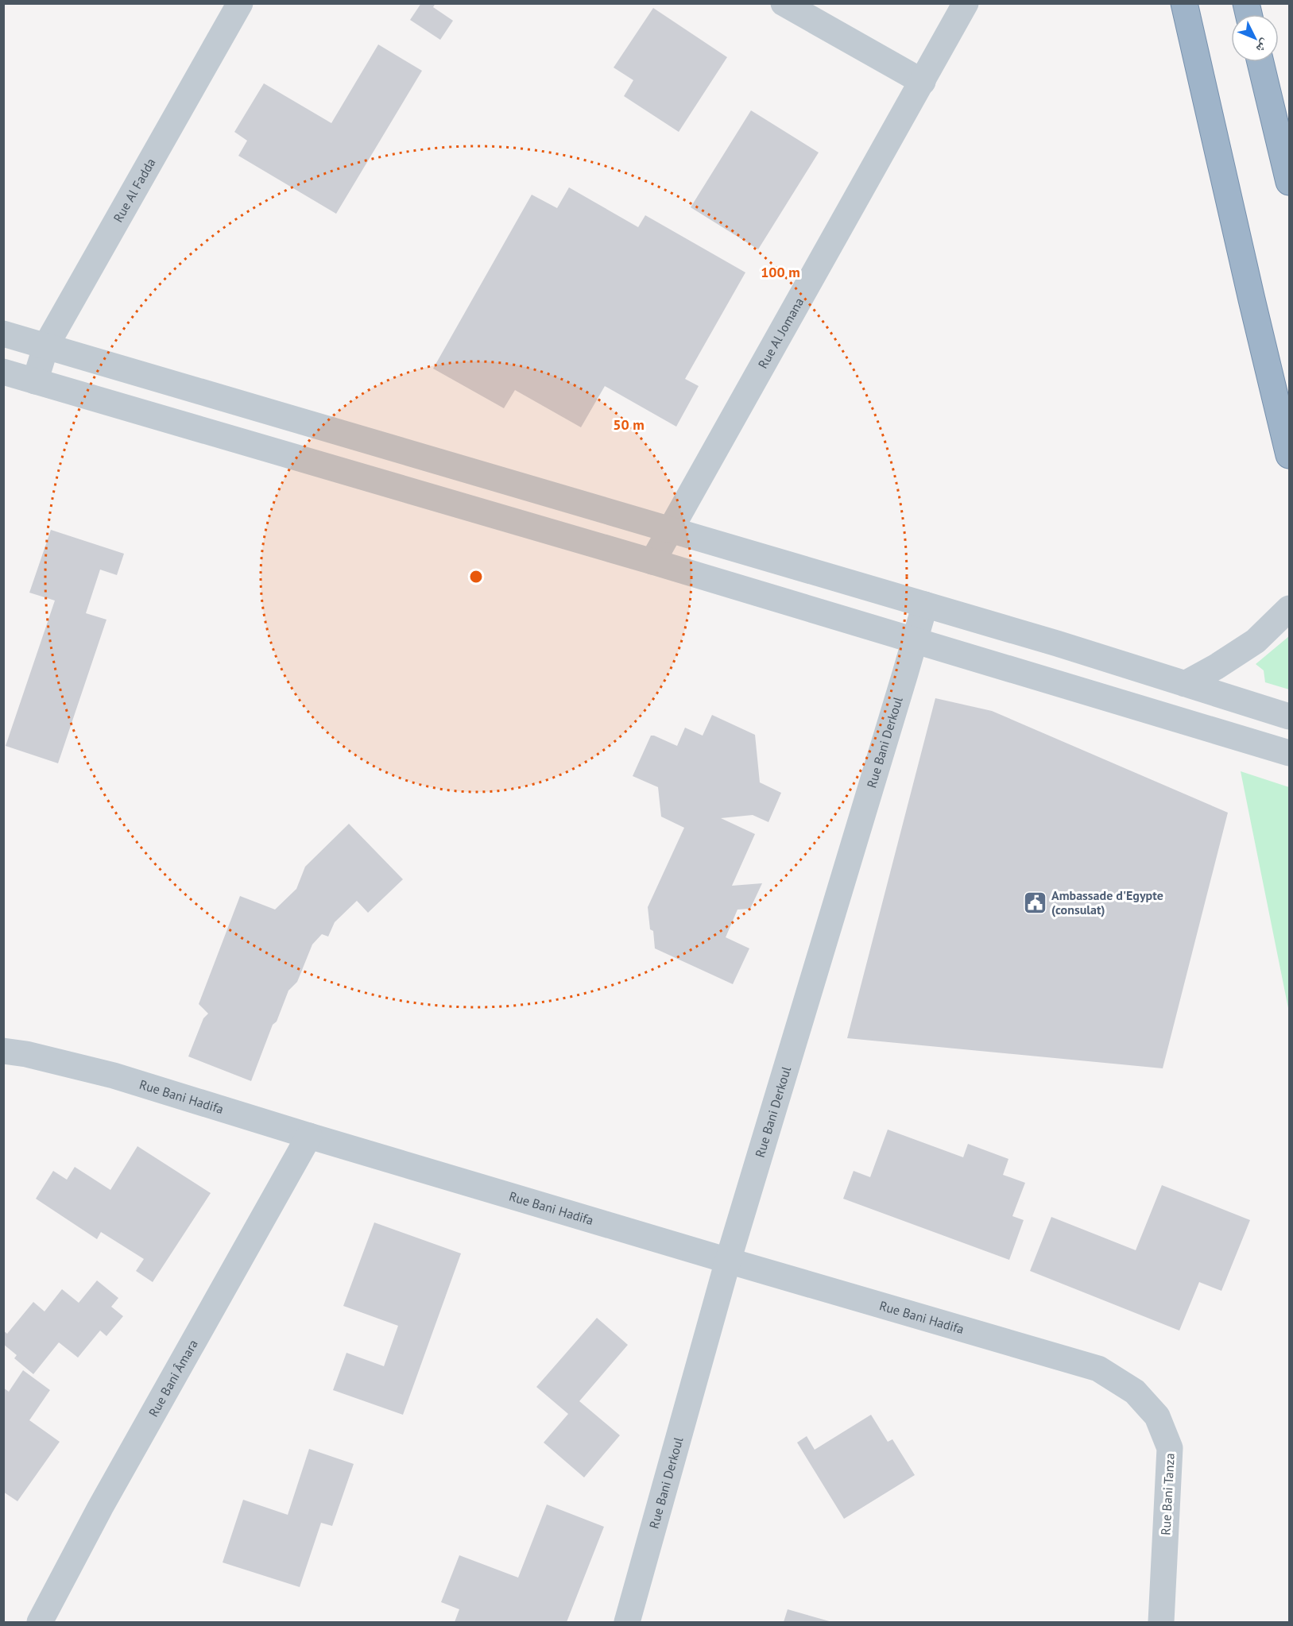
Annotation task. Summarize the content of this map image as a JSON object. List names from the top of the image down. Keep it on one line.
{"streets":{"street":["Rue Al Fadda","Rue Al Jomana","Rue Bani Derkoul","Rue Bani Hadifa","Rue Bani Âmara","Rue Bani Tanza"]},"crossings":[["Rue Bani Derkoul","Rue Bani Hadifa"],["Rue Bani Hadifa","Rue Bani Âmara"],["Rue Bani Hadifa","Rue Bani Tanza"]],"places":{"public building":["Ambassade d'Egypte (consulat)"]},"north":"bottom right","rings":["100 m","50 m"]}
